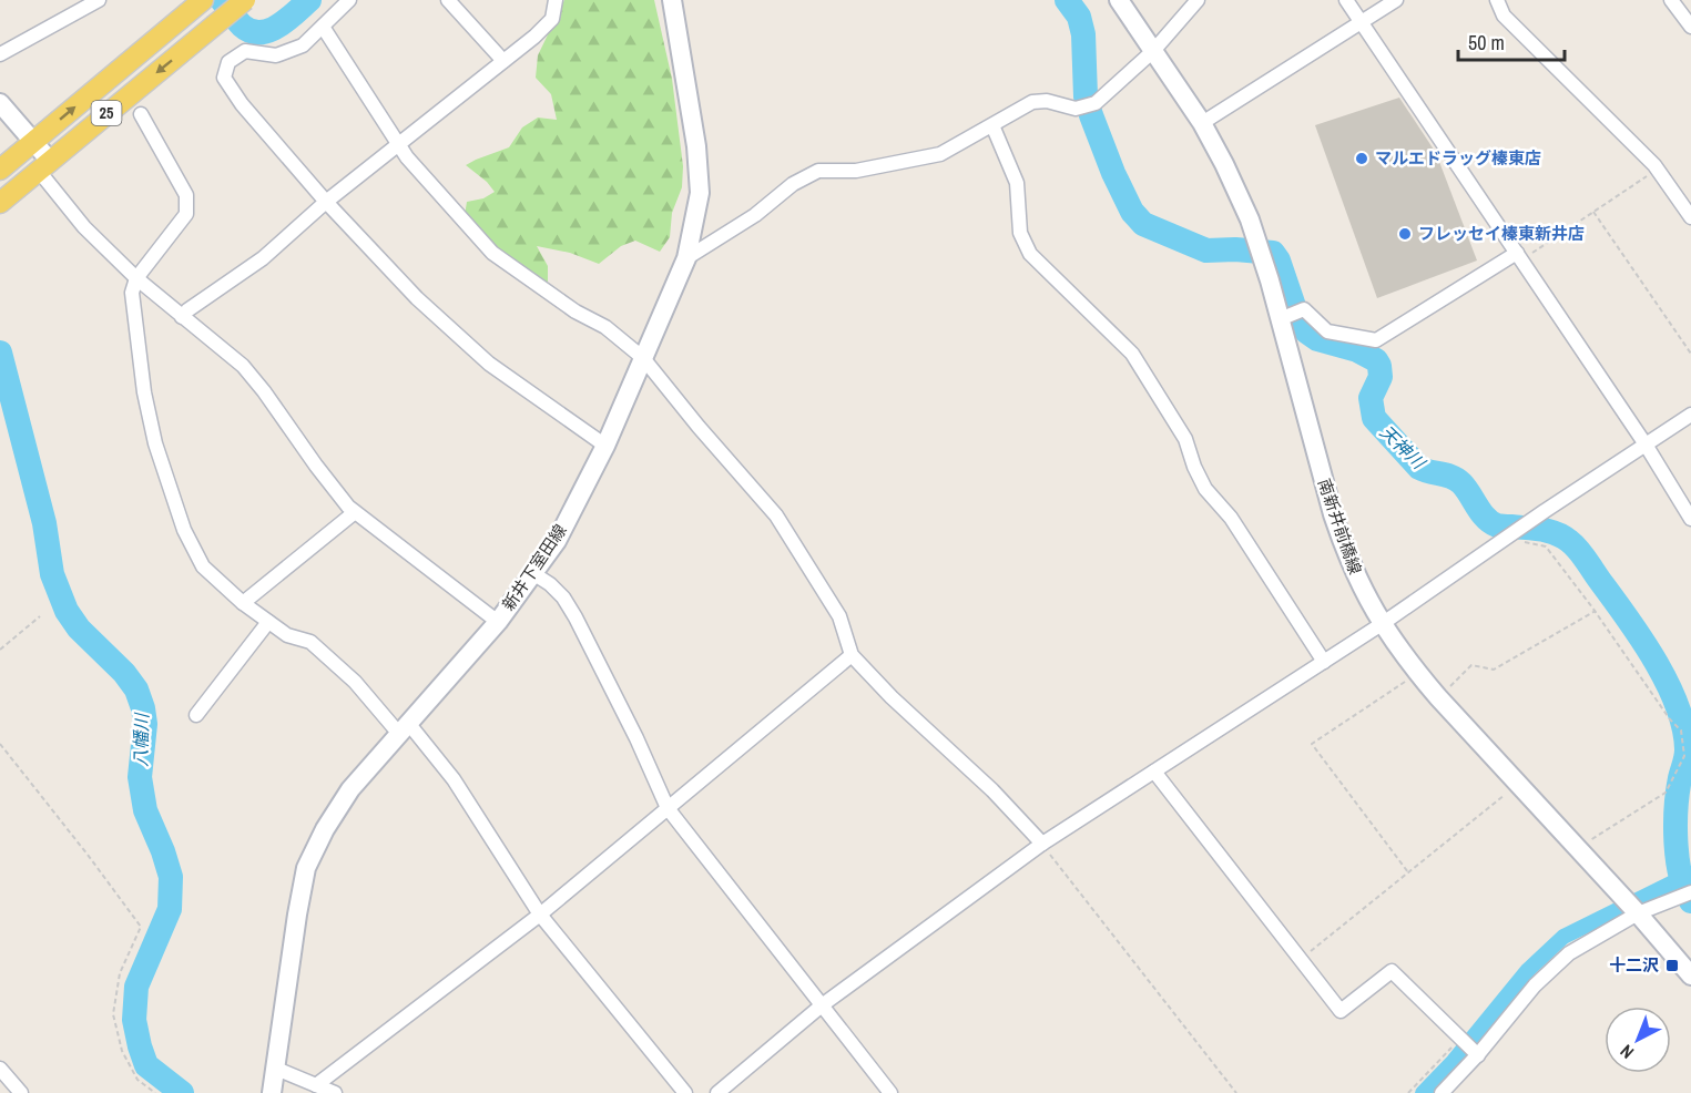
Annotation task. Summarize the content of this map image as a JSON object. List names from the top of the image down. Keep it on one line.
{"streets":{"main road":["25","南新井前橋線","新井下室田線"]},"water":["天神川","八幡川"],"places":{"other":["マルエドラッグ榛東店","フレッセイ榛東新井店"],"transit":["十二沢"]},"scale_bar":"50 m","north":"bottom left"}
